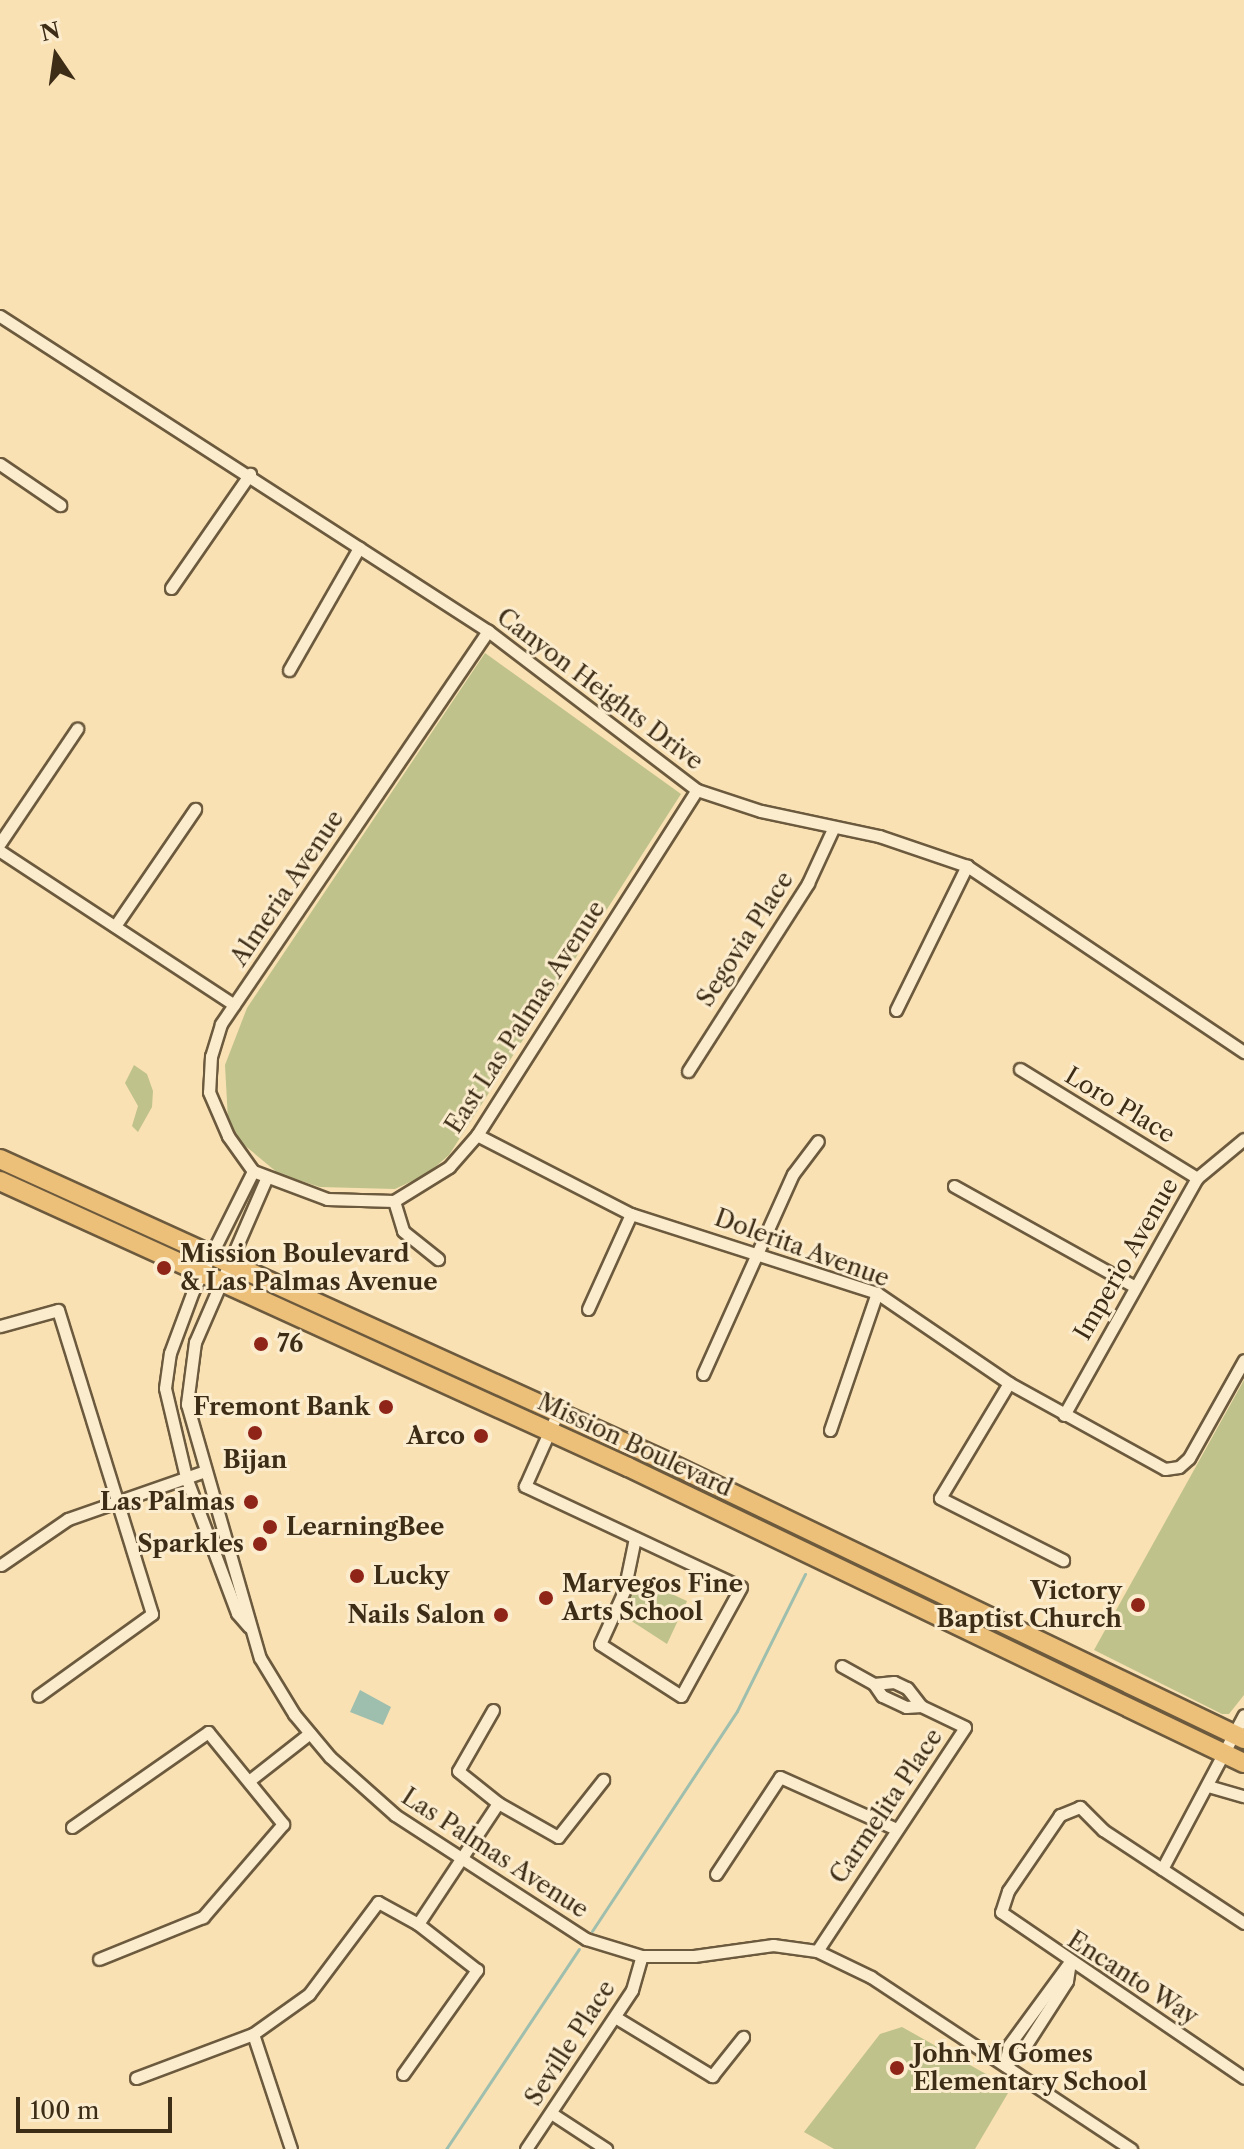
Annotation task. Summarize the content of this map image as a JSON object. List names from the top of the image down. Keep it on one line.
{"streets":{"main road":["Mission Boulevard"],"street":["Canyon Heights Drive","Almeria Avenue","Segovia Place","East Las Palmas Avenue","Loro Place","Dolerita Avenue","Imperio Avenue","Carmelita Place","Las Palmas Avenue","Encanto Way","Seville Place"]},"crossings":[["Canyon Heights Drive","Almeria Avenue"],["Canyon Heights Drive","Segovia Place"],["Canyon Heights Drive","East Las Palmas Avenue"],["East Las Palmas Avenue","Dolerita Avenue"],["Loro Place","Imperio Avenue"],["Dolerita Avenue","Imperio Avenue"],["Mission Boulevard","Las Palmas Avenue"],["Carmelita Place","Las Palmas Avenue"],["Las Palmas Avenue","Seville Place"]],"places":["Mission Boulevard & Las Palmas Avenue","76","Fremont Bank","Bijan","Arco","Las Palmas","LearningBee","Sparkles","Lucky","Marvegos Fine Arts School","Victory Baptist Church","Nails Salon","John M Gomes Elementary School"],"scale_bar":"100 m","north":"top"}
